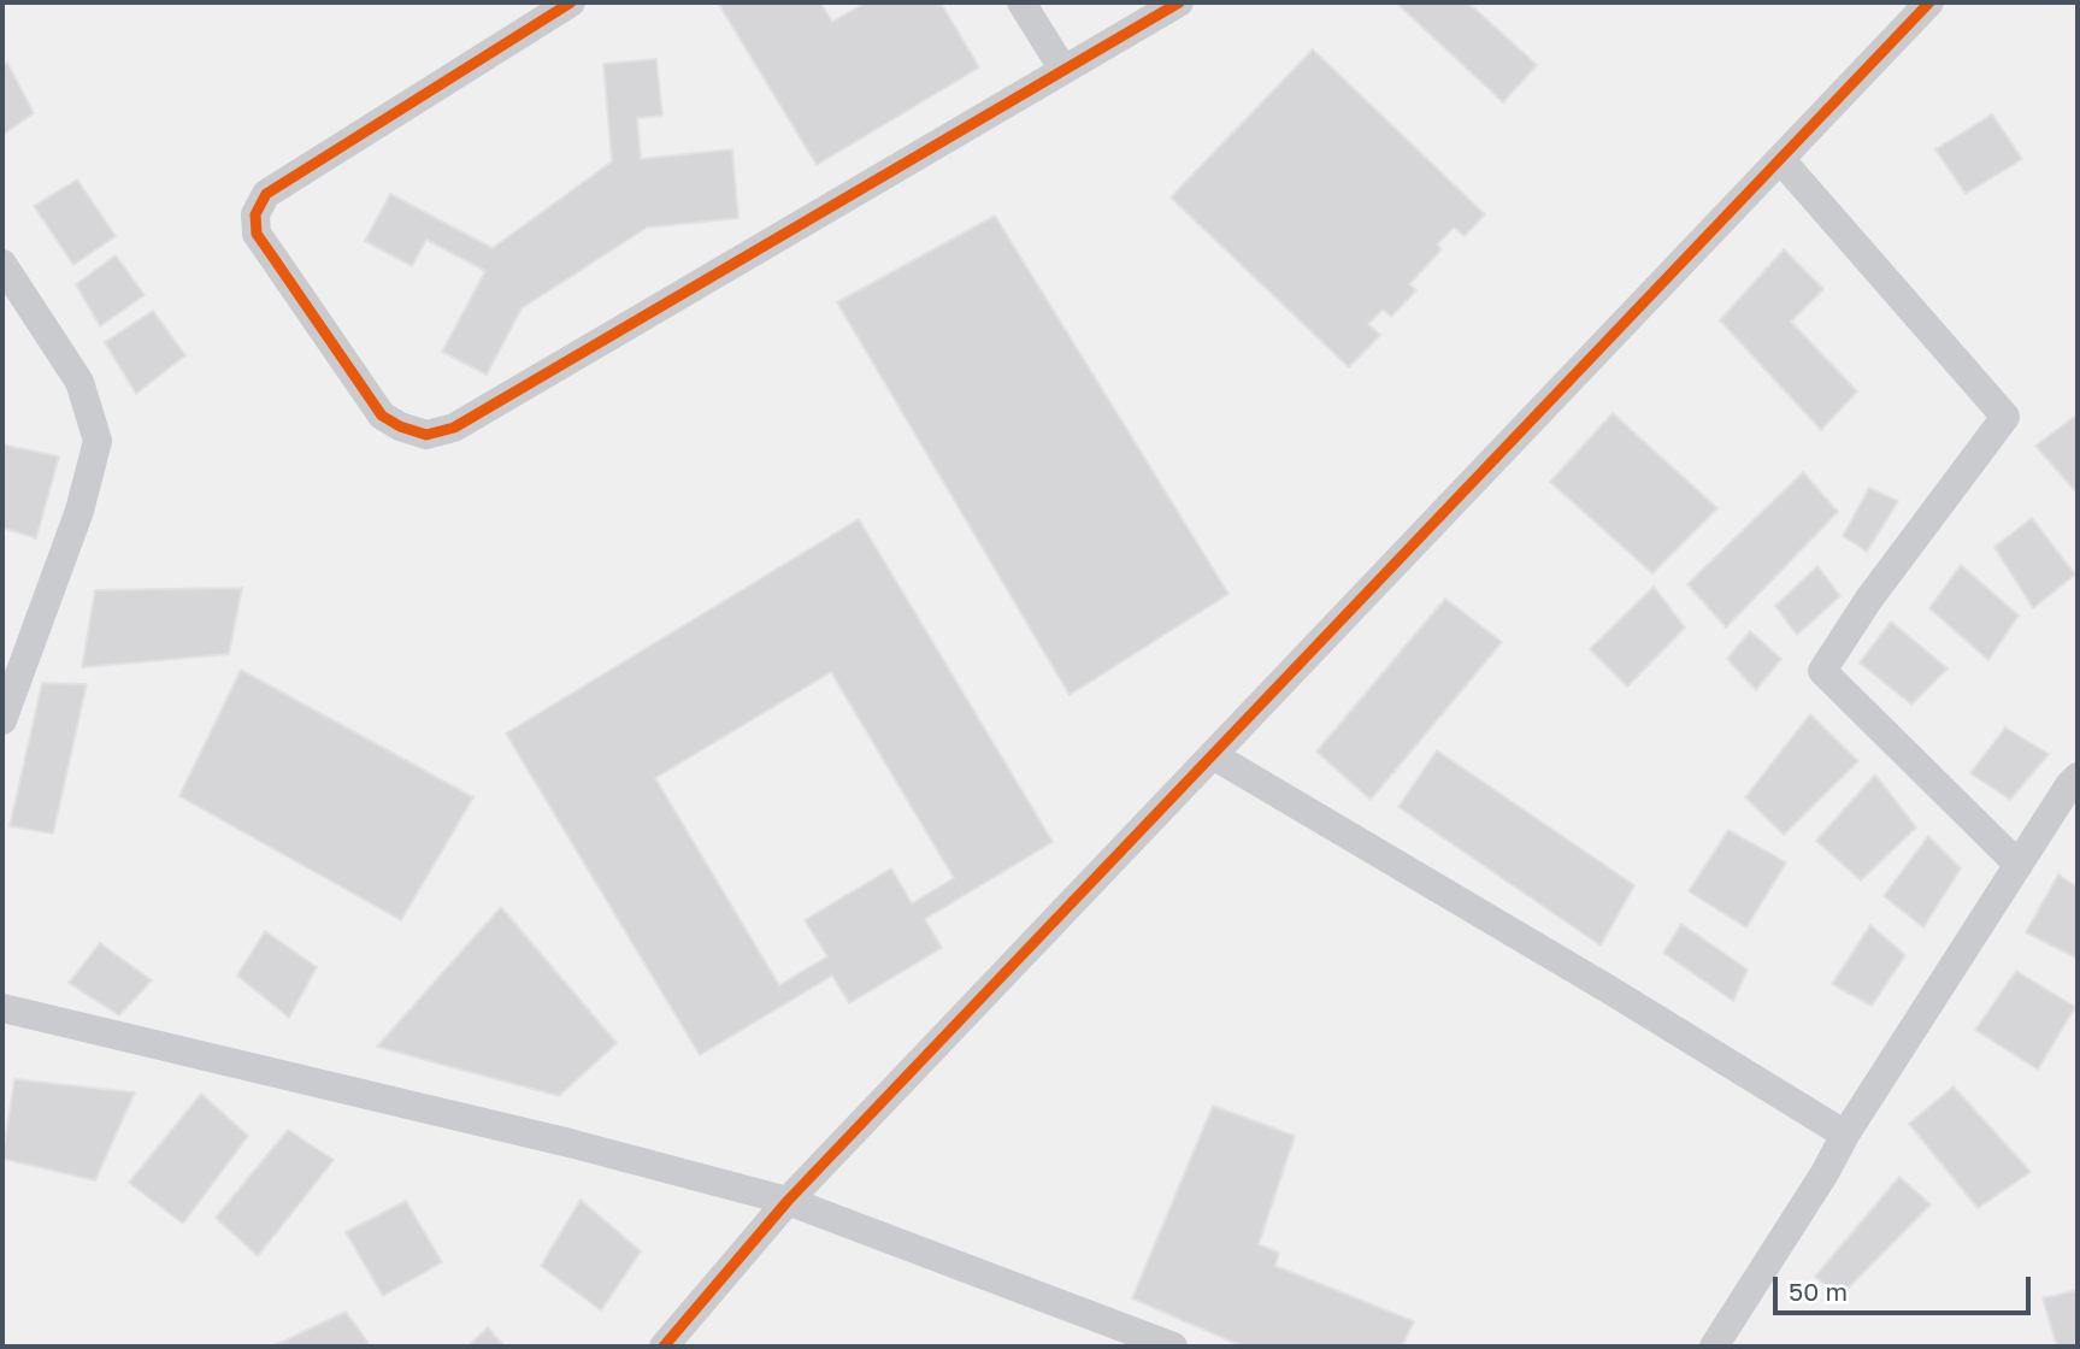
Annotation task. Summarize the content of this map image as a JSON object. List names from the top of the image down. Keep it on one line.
{"scale_bar":"50 m"}
